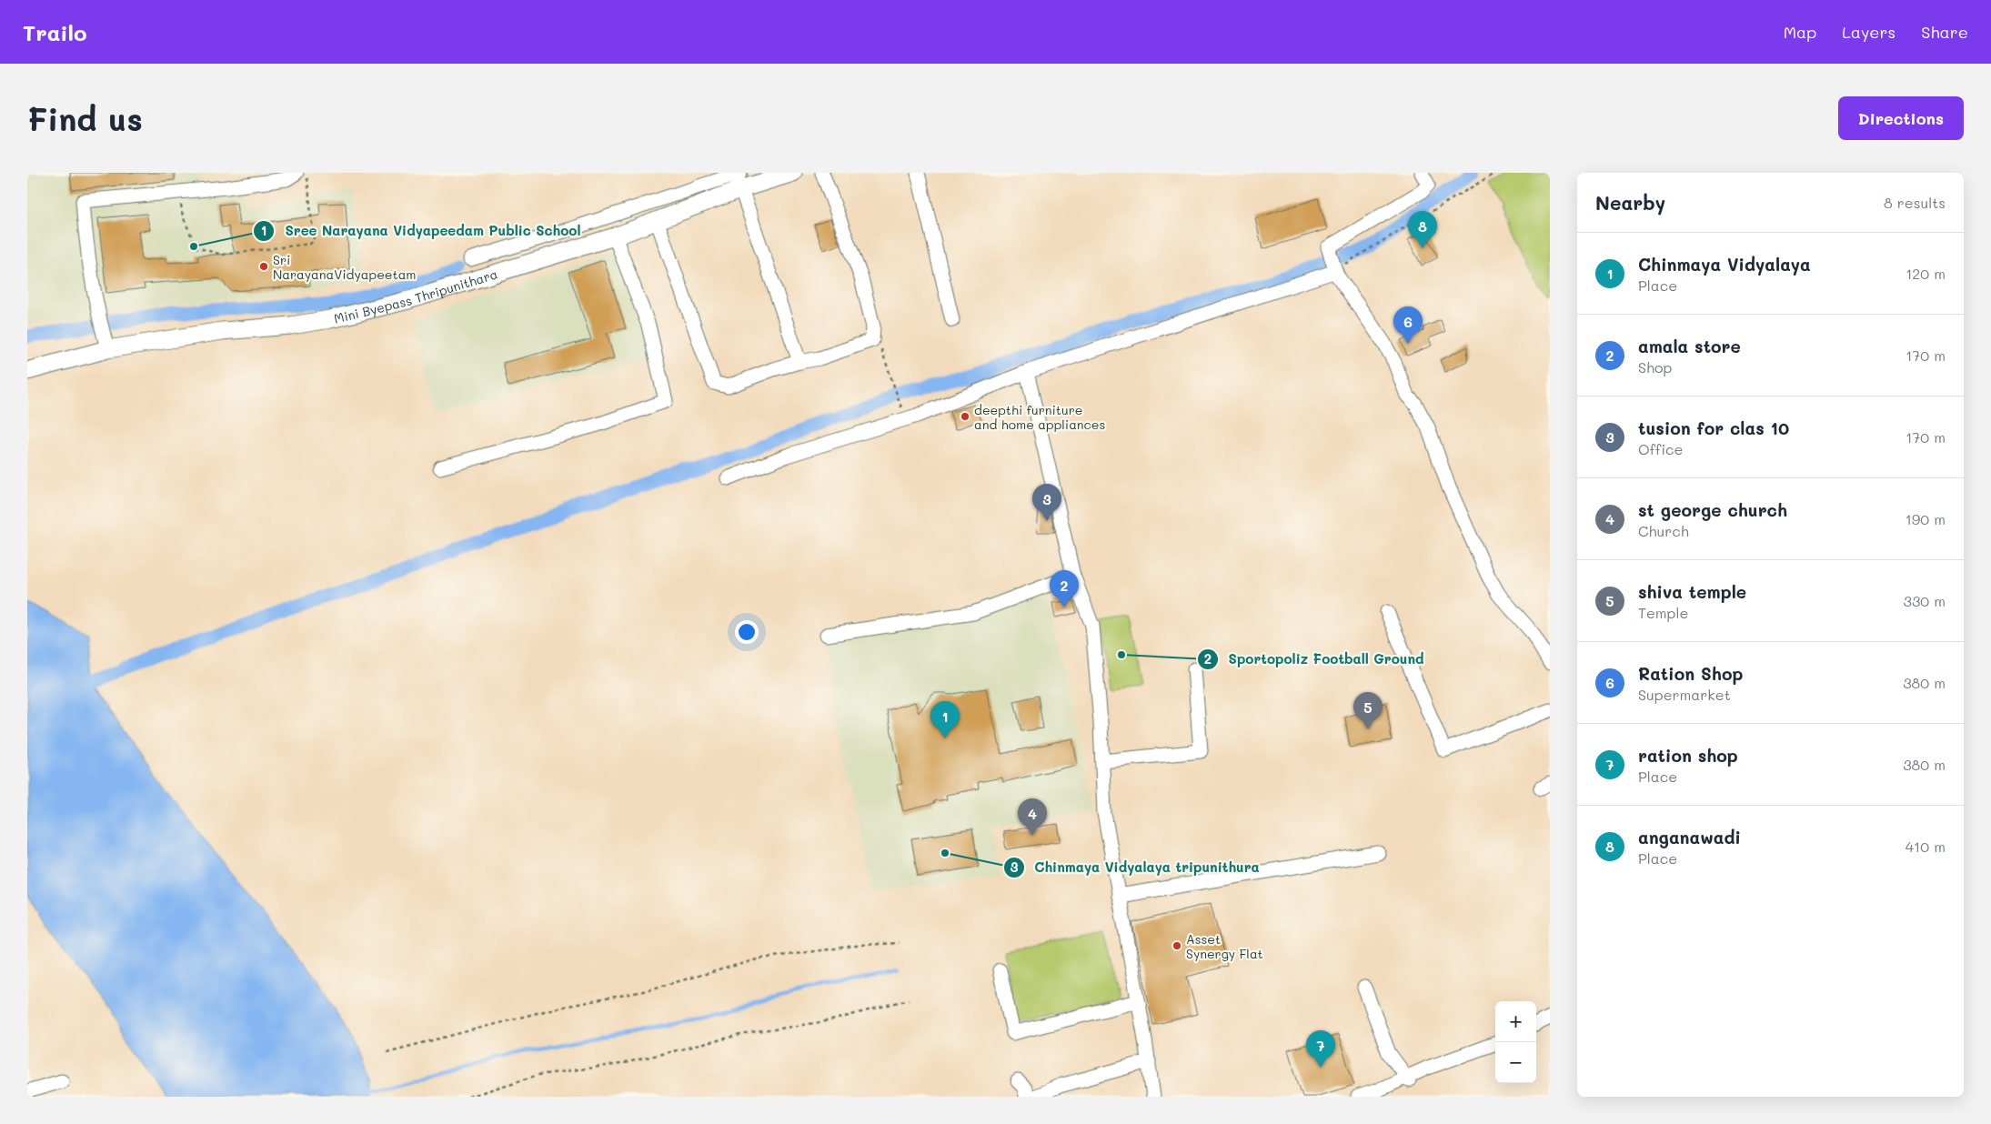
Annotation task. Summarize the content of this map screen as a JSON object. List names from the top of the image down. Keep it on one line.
{"streets":{"main road":["Mini Byepass Thripunithara"]},"places":["Sree Narayana Vidyapeedam Public School","Sri NarayanaVidyapeetam","deepthi furniture and home appliances","Sportopoliz Football Ground","Chinmaya Vidyalaya tripunithura","Asset Synergy Flat"],"page":{"header":"Trailo","nav":["Map","Layers","Share"],"buttons":"Directions","title":"Find us","heading":["Nearby","8 results"],"pins":["8","6","3","2","5","1","4","7"],"list":[{"mark":"1","name":"Chinmaya Vidyalaya","note":"Place","value":"120 m"},{"mark":"2","name":"amala store","note":"Shop","value":"170 m"},{"mark":"3","name":"tusion for clas 10","note":"Office","value":"170 m"},{"mark":"4","name":"st george church","note":"Church","value":"190 m"},{"mark":"5","name":"shiva temple","note":"Temple","value":"330 m"},{"mark":"6","name":"Ration Shop","note":"Supermarket","value":"380 m"},{"mark":"7","name":"ration shop","note":"Place","value":"380 m"},{"mark":"8","name":"anganawadi","note":"Place","value":"410 m"}],"map_buttons":["+","−"]}}
